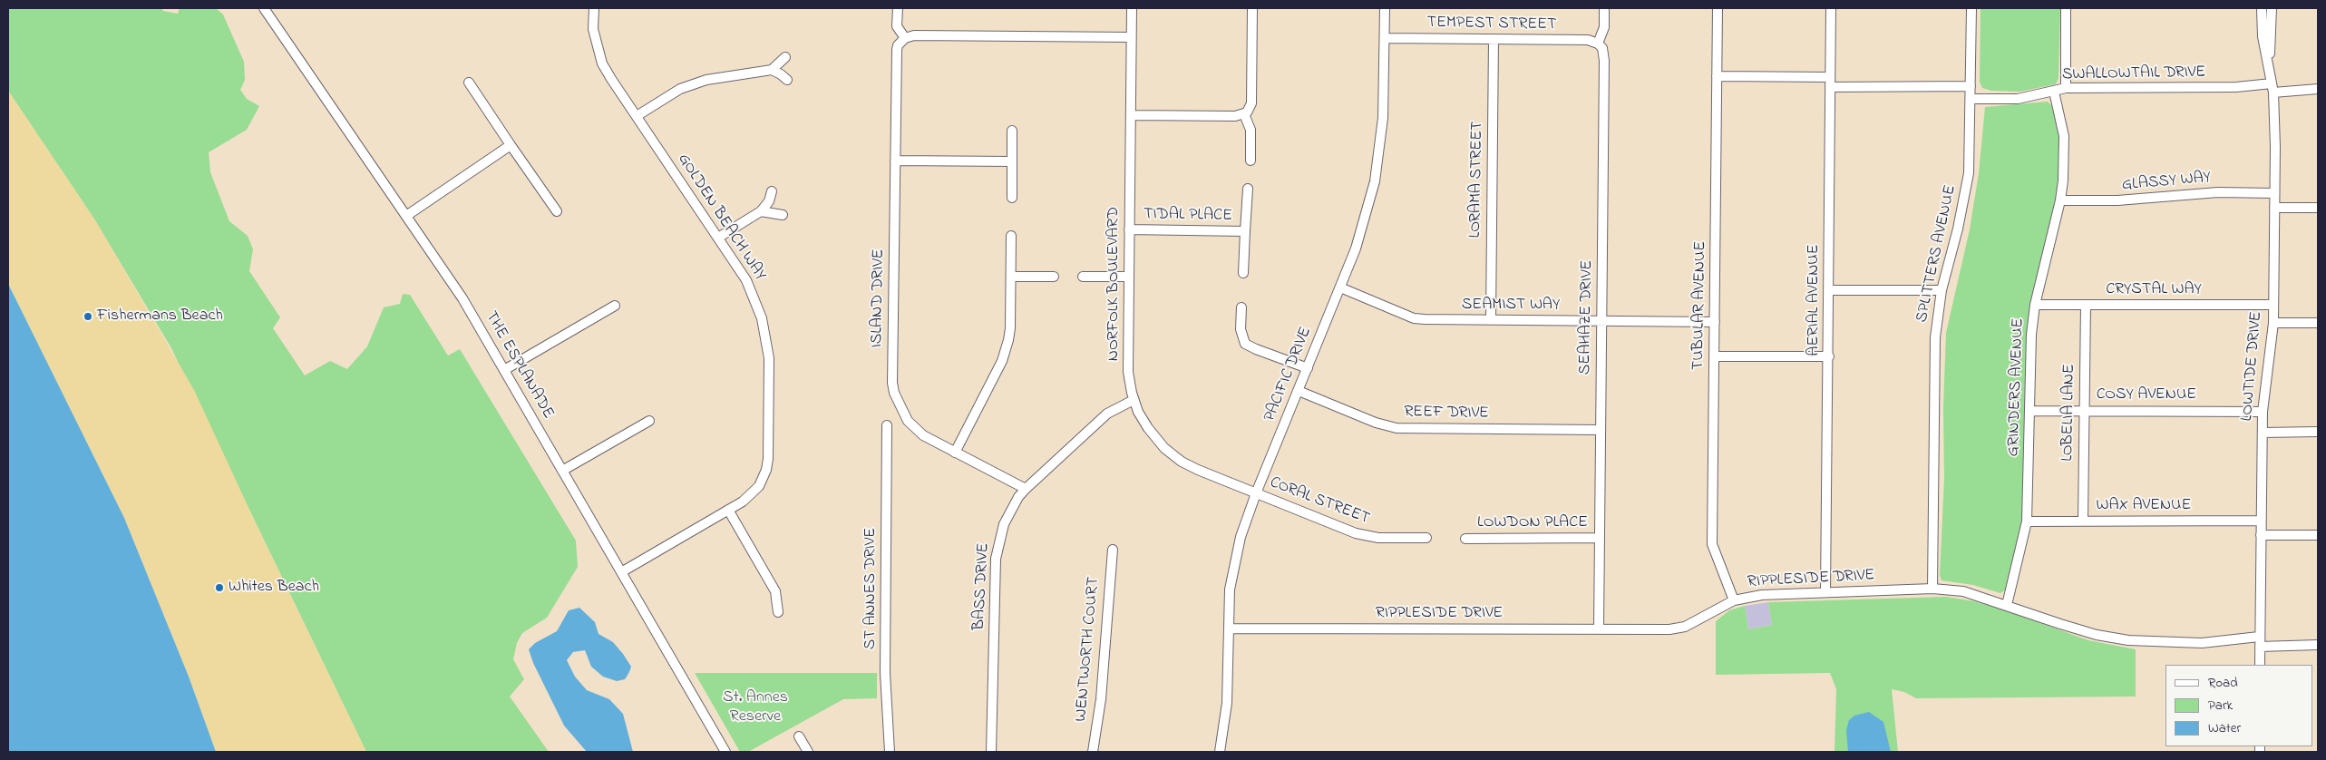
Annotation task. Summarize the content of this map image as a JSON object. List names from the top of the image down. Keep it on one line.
{"streets":{"street":["TEMPEST STREET","SWALLOWTAIL DRIVE","LORAMA STREET","GLASSY WAY","TIDAL PLACE","GOLDEN BEACH WAY","SPLITTERS AVENUE","NORFOLK BOULEVARD","CRYSTAL WAY","ISLAND DRIVE","AERIAL AVENUE","SEAMIST WAY","TUBULAR AVENUE","SEAHAZE DRIVE","THE ESPLANADE","LOWTIDE DRIVE","PACIFIC DRIVE","GRINDERS AVENUE","COSY AVENUE","LOBELIA LANE","REEF DRIVE","CORAL STREET","WAX AVENUE","LOWDON PLACE","RIPPLESIDE DRIVE","BASS DRIVE","ST ANNES DRIVE","WENTWORTH COURT"]},"crossings":[["TEMPEST STREET","LORAMA STREET"],["TEMPEST STREET","SEAHAZE DRIVE"],["TEMPEST STREET","PACIFIC DRIVE"],["SWALLOWTAIL DRIVE","SPLITTERS AVENUE"],["SWALLOWTAIL DRIVE","LOWTIDE DRIVE"],["SWALLOWTAIL DRIVE","GRINDERS AVENUE"],["LORAMA STREET","SEAMIST WAY"],["GLASSY WAY","LOWTIDE DRIVE"],["GLASSY WAY","GRINDERS AVENUE"],["TIDAL PLACE","NORFOLK BOULEVARD"],["GOLDEN BEACH WAY","THE ESPLANADE"],["SPLITTERS AVENUE","RIPPLESIDE DRIVE"],["NORFOLK BOULEVARD","PACIFIC DRIVE"],["NORFOLK BOULEVARD","CORAL STREET"],["NORFOLK BOULEVARD","BASS DRIVE"],["CRYSTAL WAY","LOWTIDE DRIVE"],["CRYSTAL WAY","GRINDERS AVENUE"],["CRYSTAL WAY","LOBELIA LANE"],["ISLAND DRIVE","BASS DRIVE"],["AERIAL AVENUE","RIPPLESIDE DRIVE"],["SEAMIST WAY","TUBULAR AVENUE"],["SEAMIST WAY","SEAHAZE DRIVE"],["SEAMIST WAY","PACIFIC DRIVE"],["TUBULAR AVENUE","RIPPLESIDE DRIVE"],["SEAHAZE DRIVE","REEF DRIVE"],["SEAHAZE DRIVE","LOWDON PLACE"],["SEAHAZE DRIVE","RIPPLESIDE DRIVE"],["LOWTIDE DRIVE","COSY AVENUE"],["LOWTIDE DRIVE","WAX AVENUE"],["LOWTIDE DRIVE","RIPPLESIDE DRIVE"],["PACIFIC DRIVE","REEF DRIVE"],["PACIFIC DRIVE","CORAL STREET"],["PACIFIC DRIVE","RIPPLESIDE DRIVE"],["GRINDERS AVENUE","COSY AVENUE"],["GRINDERS AVENUE","WAX AVENUE"],["GRINDERS AVENUE","RIPPLESIDE DRIVE"],["COSY AVENUE","LOBELIA LANE"],["LOBELIA LANE","WAX AVENUE"]],"parks":["St. Annes Reserve"],"places":["Fishermans Beach","Whites Beach"],"legend":["Road","Park","Water"]}
